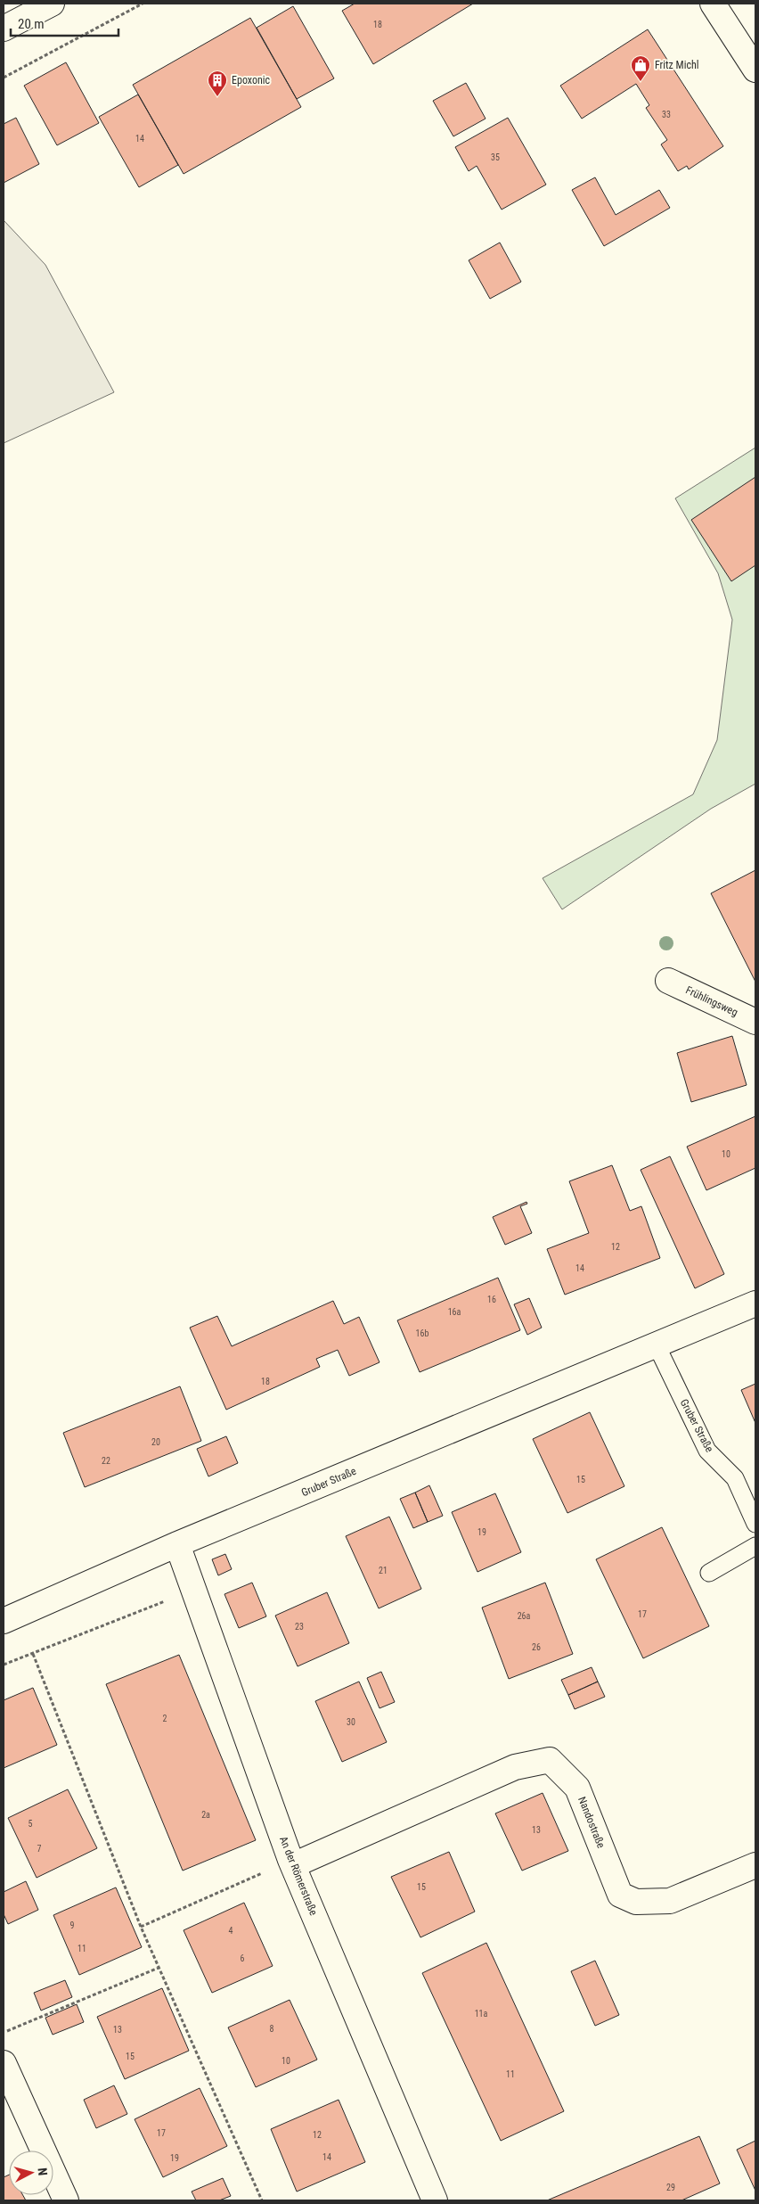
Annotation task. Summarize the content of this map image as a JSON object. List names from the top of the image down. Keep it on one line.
{"streets":{"street":["Frühlingsweg","Gruber Straße","Nandostraße","An der Römerstraße"]},"crossings":[["Gruber Straße","An der Römerstraße"],["Nandostraße","An der Römerstraße"]],"places":{"shop":["Fritz Michl"],"building":["Epoxonic"]},"house_numbers":["18","33","14","35","10","12","14","16","16a","16b","18","20","22","15","19","21","17","26a","23","26","2","30","2a","5","13","7","15","9","4","11","6","11a","8","13","15","10","11","17","12","14","19","29"],"scale_bar":"20 m","north":"right"}
